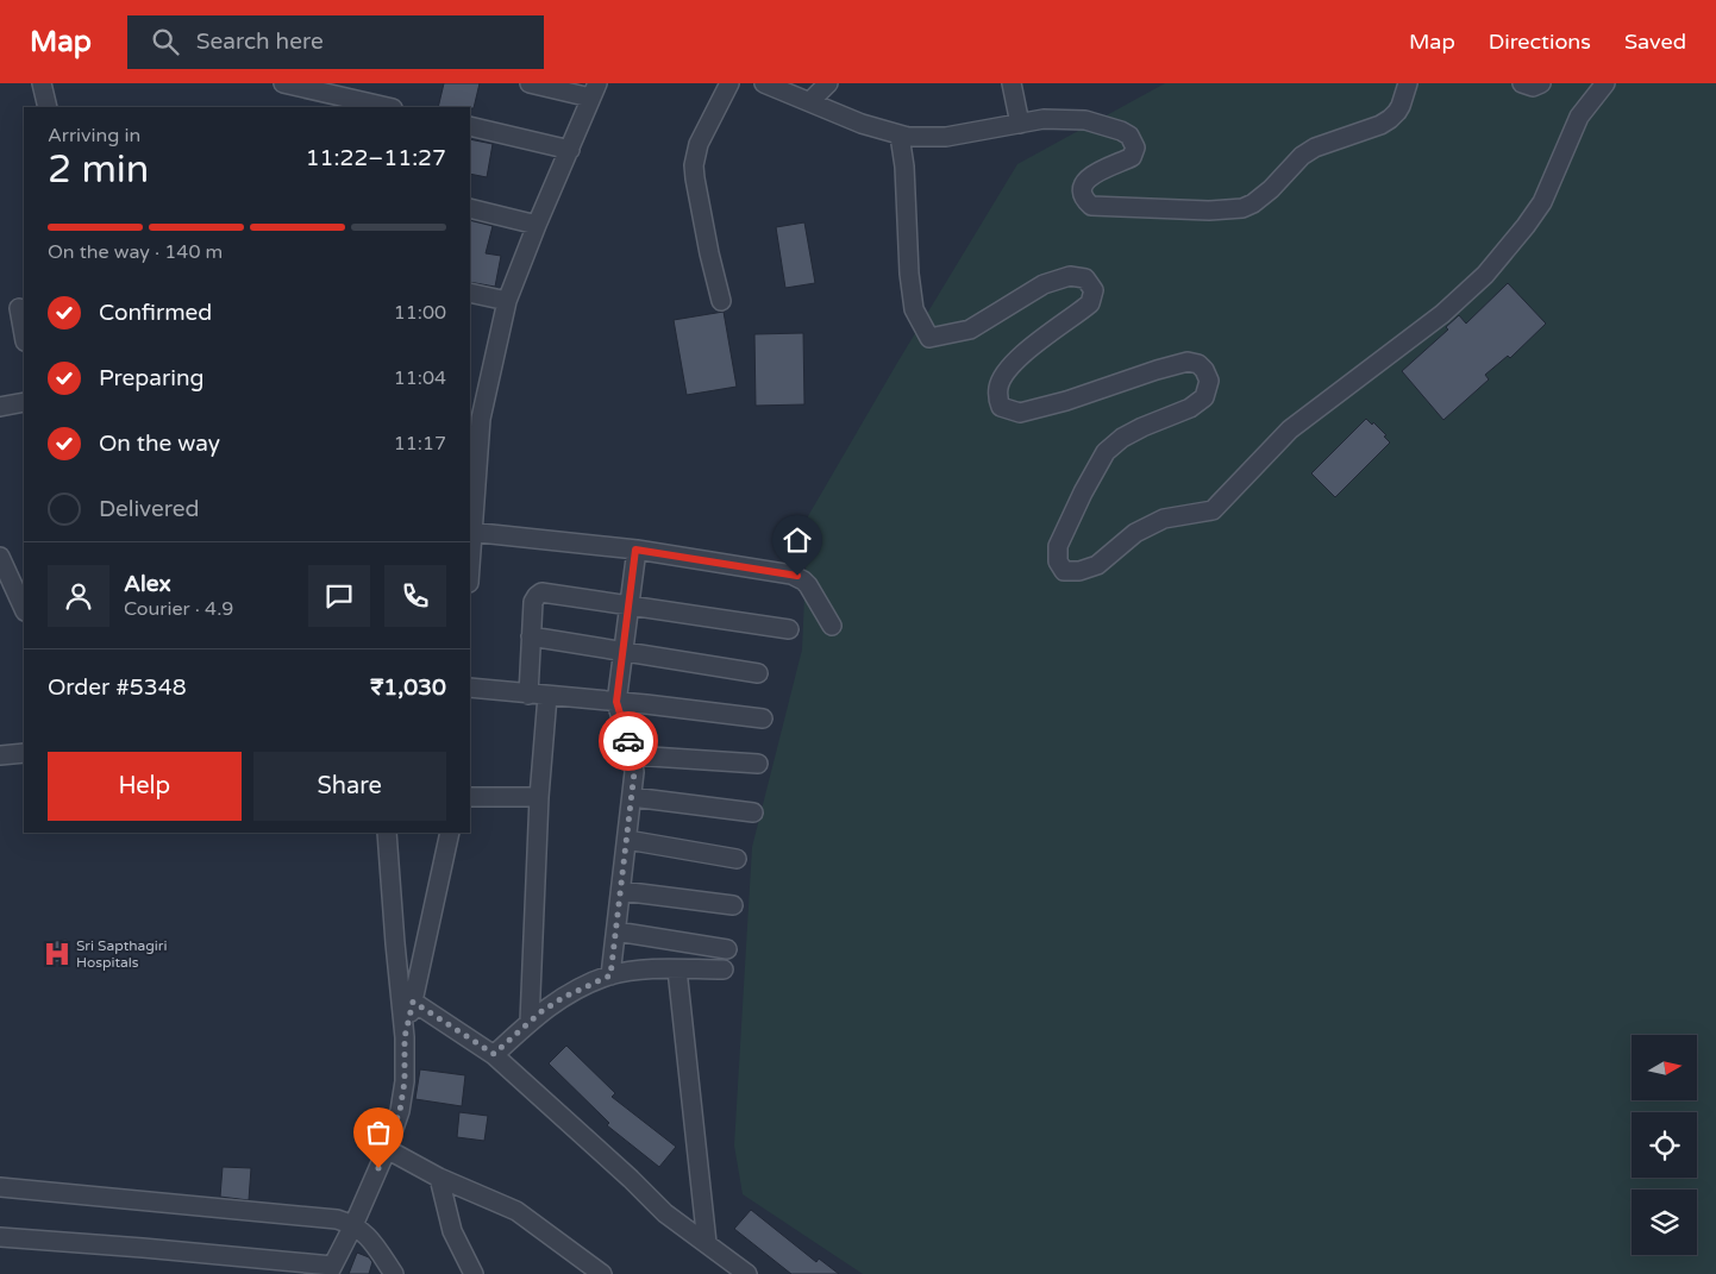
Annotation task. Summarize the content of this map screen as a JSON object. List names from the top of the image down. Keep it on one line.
{"places":{"hospital":["Sri Sapthagiri Hospitals"]},"north":"right","page":{"header":"Map","search":"Search here","nav":["Map","Directions","Saved"],"heading":["2 min","Arriving in","11:22–11:27"],"panel":["Alex","Courier · 4.9","Order #5348","₹1,030"],"bar":"On the way · 140 m","list":[["Confirmed","11:00"],["Preparing","11:04"],["On the way","11:17"],"Delivered"],"buttons":["Help","Share"]}}
